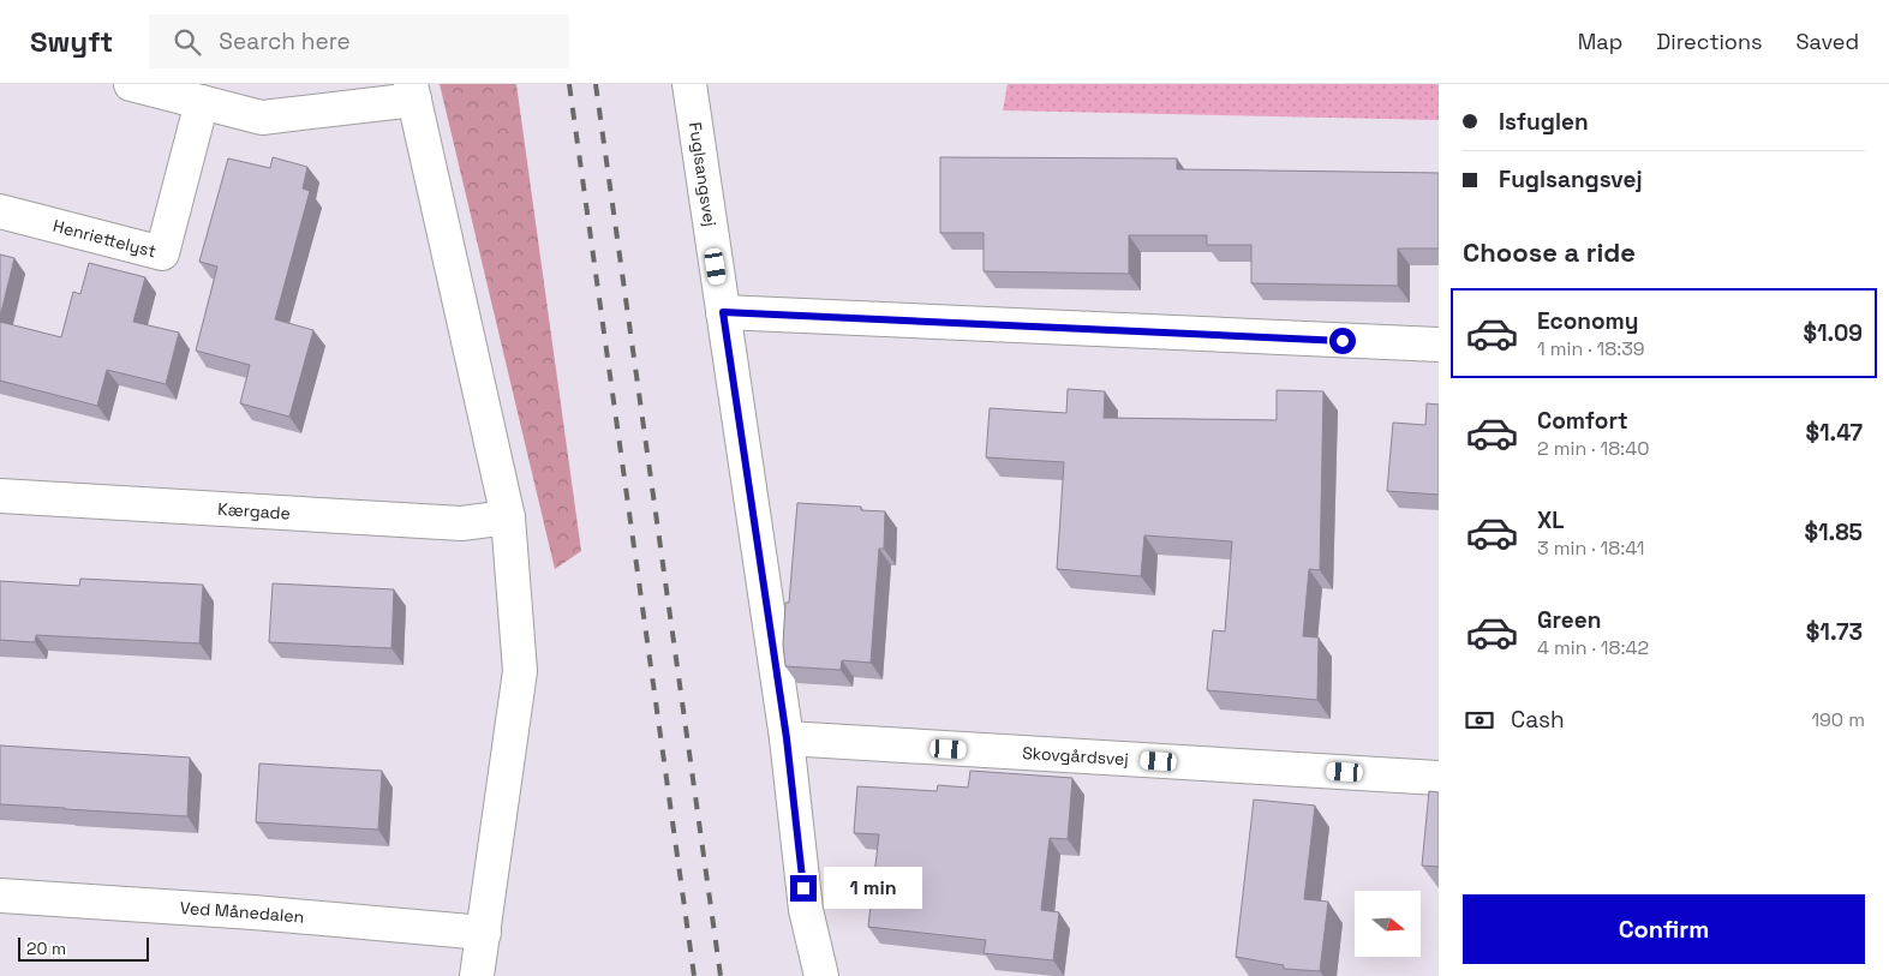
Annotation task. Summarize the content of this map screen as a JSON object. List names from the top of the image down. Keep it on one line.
{"streets":{"street":["Fuglsangsvej","Henriettelyst","Kærgade","Skovgårdsvej","Ved Månedalen"]},"crossings":[["Fuglsangsvej","Skovgårdsvej"]],"scale_bar":"20 m","north":"right","page":{"header":"Swyft","search":"Search here","nav":["Map","Directions","Saved"],"banner":["Isfuglen","Fuglsangsvej"],"heading":"Choose a ride","list":[{"name":"Economy","note":"1 min · 18:39","value":"$1.09"},{"name":"Comfort","note":"2 min · 18:40","value":"$1.47"},{"name":"XL","note":"3 min · 18:41","value":"$1.85"},{"name":"Green","note":"4 min · 18:42","value":"$1.73"}],"pay":["Cash","190 m"],"bubble":"1 min","buttons":"Confirm","scale":"20 m"}}
